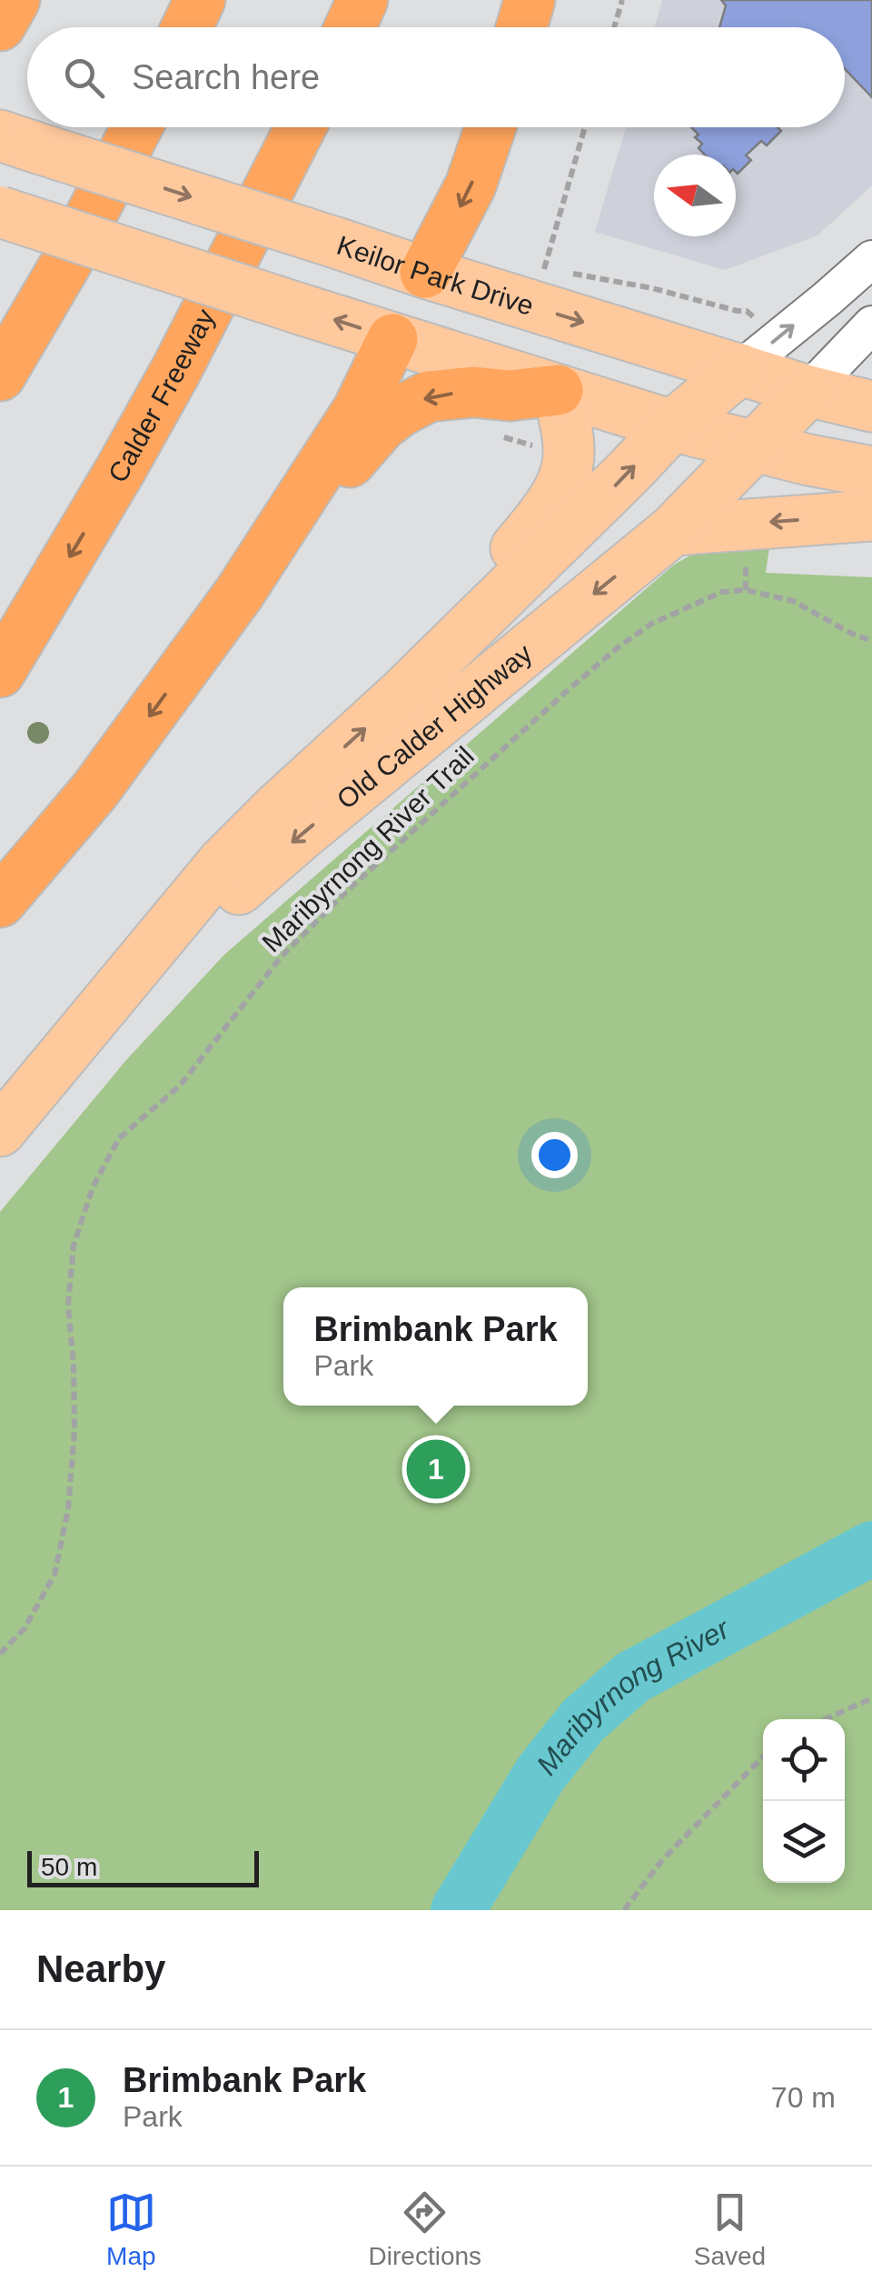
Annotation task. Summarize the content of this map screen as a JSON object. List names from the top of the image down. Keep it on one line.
{"streets":{"highway":["Calder Freeway"],"main road":["Keilor Park Drive","Old Calder Highway"],"path":["Maribyrnong River Trail"]},"crossings":[["Keilor Park Drive","Old Calder Highway"]],"water":["Maribyrnong River"],"scale_bar":"50 m","north":"left","page":{"search":"Search here","popup":["Brimbank Park","Park"],"pins":"1","scale":"50 m","heading":"Nearby","list":[{"mark":"1","name":"Brimbank Park","note":"Park","value":"70 m"}],"nav":["Map","Directions","Saved"]}}
